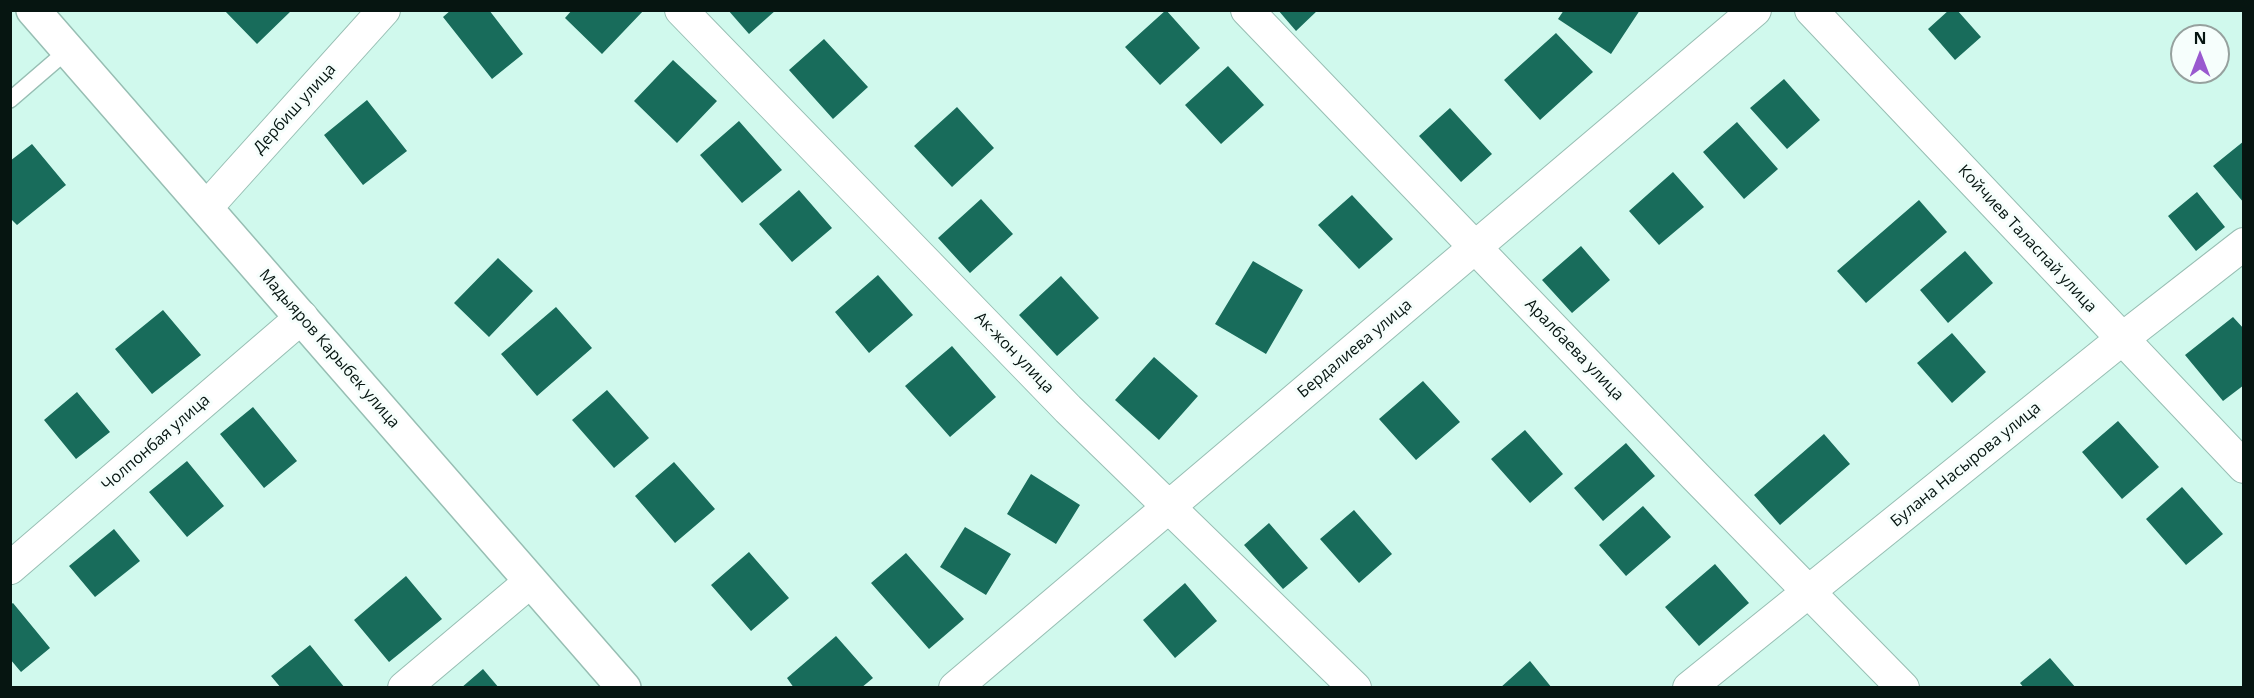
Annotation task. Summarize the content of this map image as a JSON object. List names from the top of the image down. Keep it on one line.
{"streets":{"street":["Дербиш улица","Койчиев Таласпай улица","Мадыяров Карыбек улица","Бердалиева улица","Аралбаева улица","Ак-жон улица","Чолпонбая улица","Булана Насырова улица"]},"crossings":[["Дербиш улица","Мадыяров Карыбек улица"],["Койчиев Таласпай улица","Булана Насырова улица"],["Мадыяров Карыбек улица","Чолпонбая улица"],["Бердалиева улица","Аралбаева улица"],["Бердалиева улица","Ак-жон улица"],["Аралбаева улица","Булана Насырова улица"]],"north":"top"}
